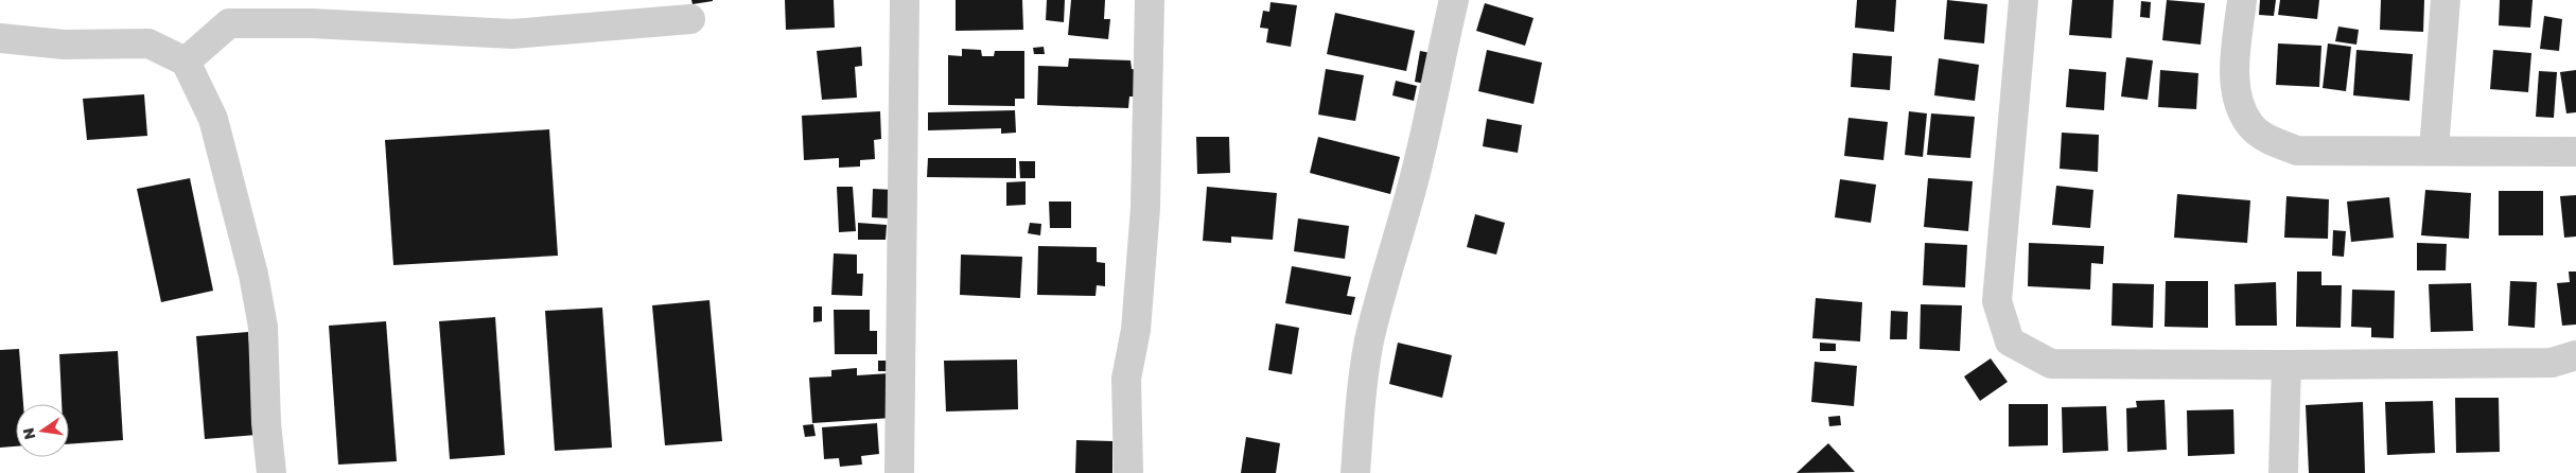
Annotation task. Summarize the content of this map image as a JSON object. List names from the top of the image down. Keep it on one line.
{"north":"left"}
